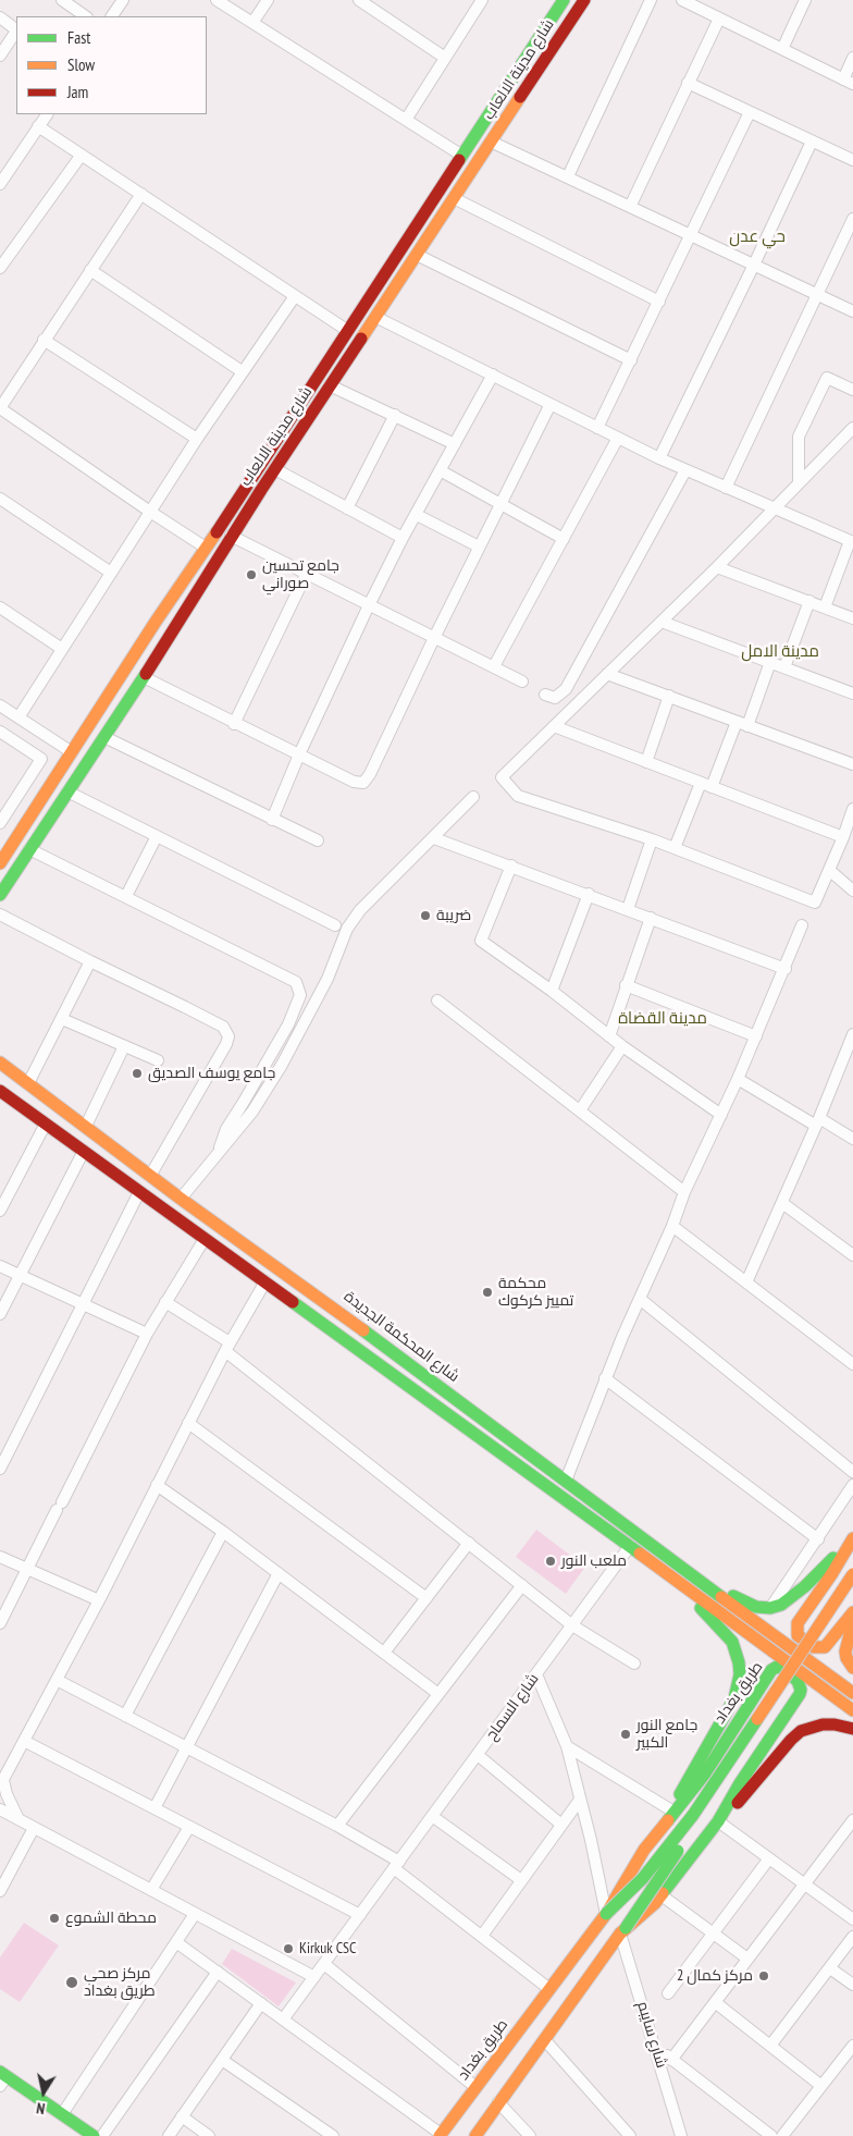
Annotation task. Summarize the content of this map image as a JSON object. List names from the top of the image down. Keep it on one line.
{"streets":{"main road":["شارع مدينة الالعاب","شارع المحكمة الجديدة","طريق بغداد"],"street":["شارع السماح","شارع سايبم"]},"crossings":[["طريق بغداد","شارع سايبم"]],"districts":["حي عدن","مدينة الامل","مدينة القضاة"],"places":["جامع تحسين صوراني","ضريبة","جامع يوسف الصديق","محكمة تمييز كركوك","ملعب النور","جامع النور الكبير","محطة الشموع","Kirkuk CSC","مركز كمال 2","مركز صحي طريق بغداد"],"legend":["Fast","Slow","Jam"],"north":"bottom"}
